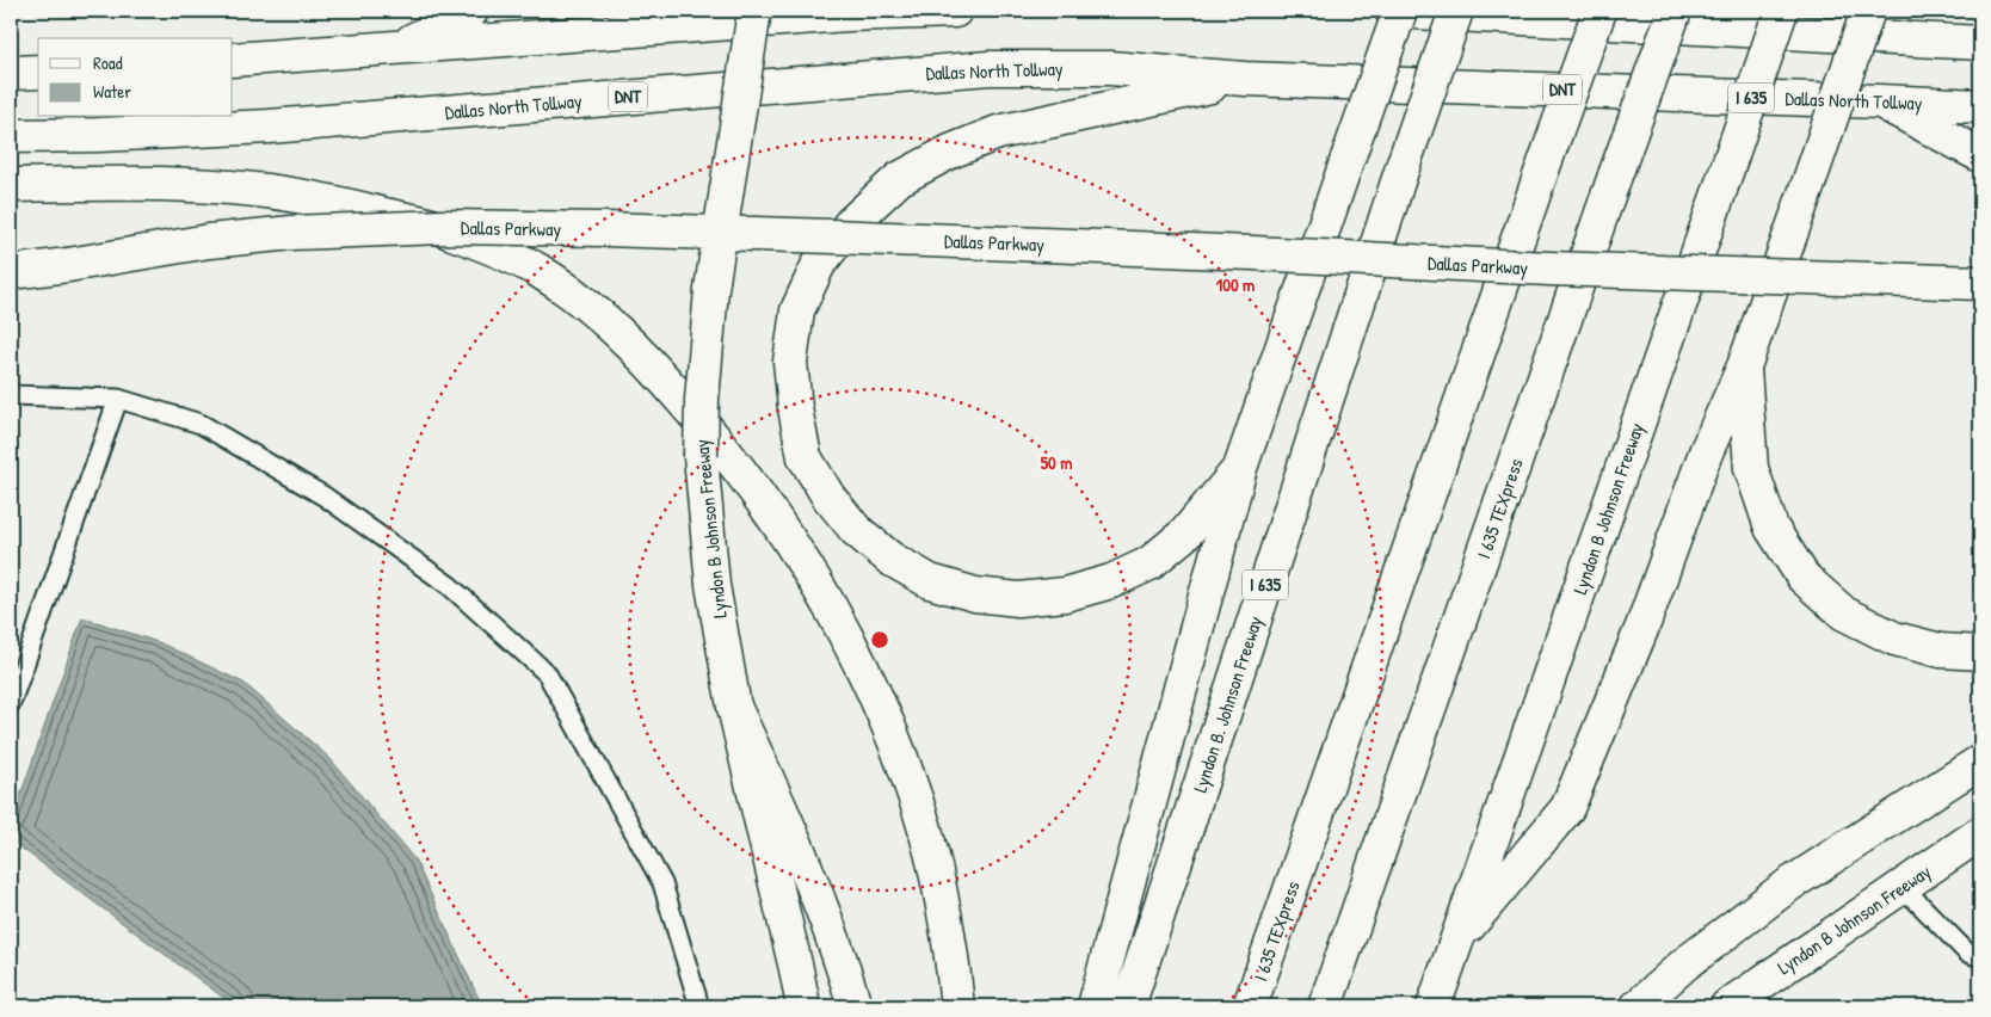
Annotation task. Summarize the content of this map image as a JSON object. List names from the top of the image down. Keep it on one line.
{"streets":{"main road":["Dallas North Tollway","DNT","I 635","Dallas Parkway","I 635 TEXpress","Lyndon B Johnson Freeway","Lyndon B. Johnson Freeway"]},"crossings":[["Dallas Parkway","Lyndon B Johnson Freeway"]],"legend":["Road","Water"],"rings":["100 m","50 m"]}
